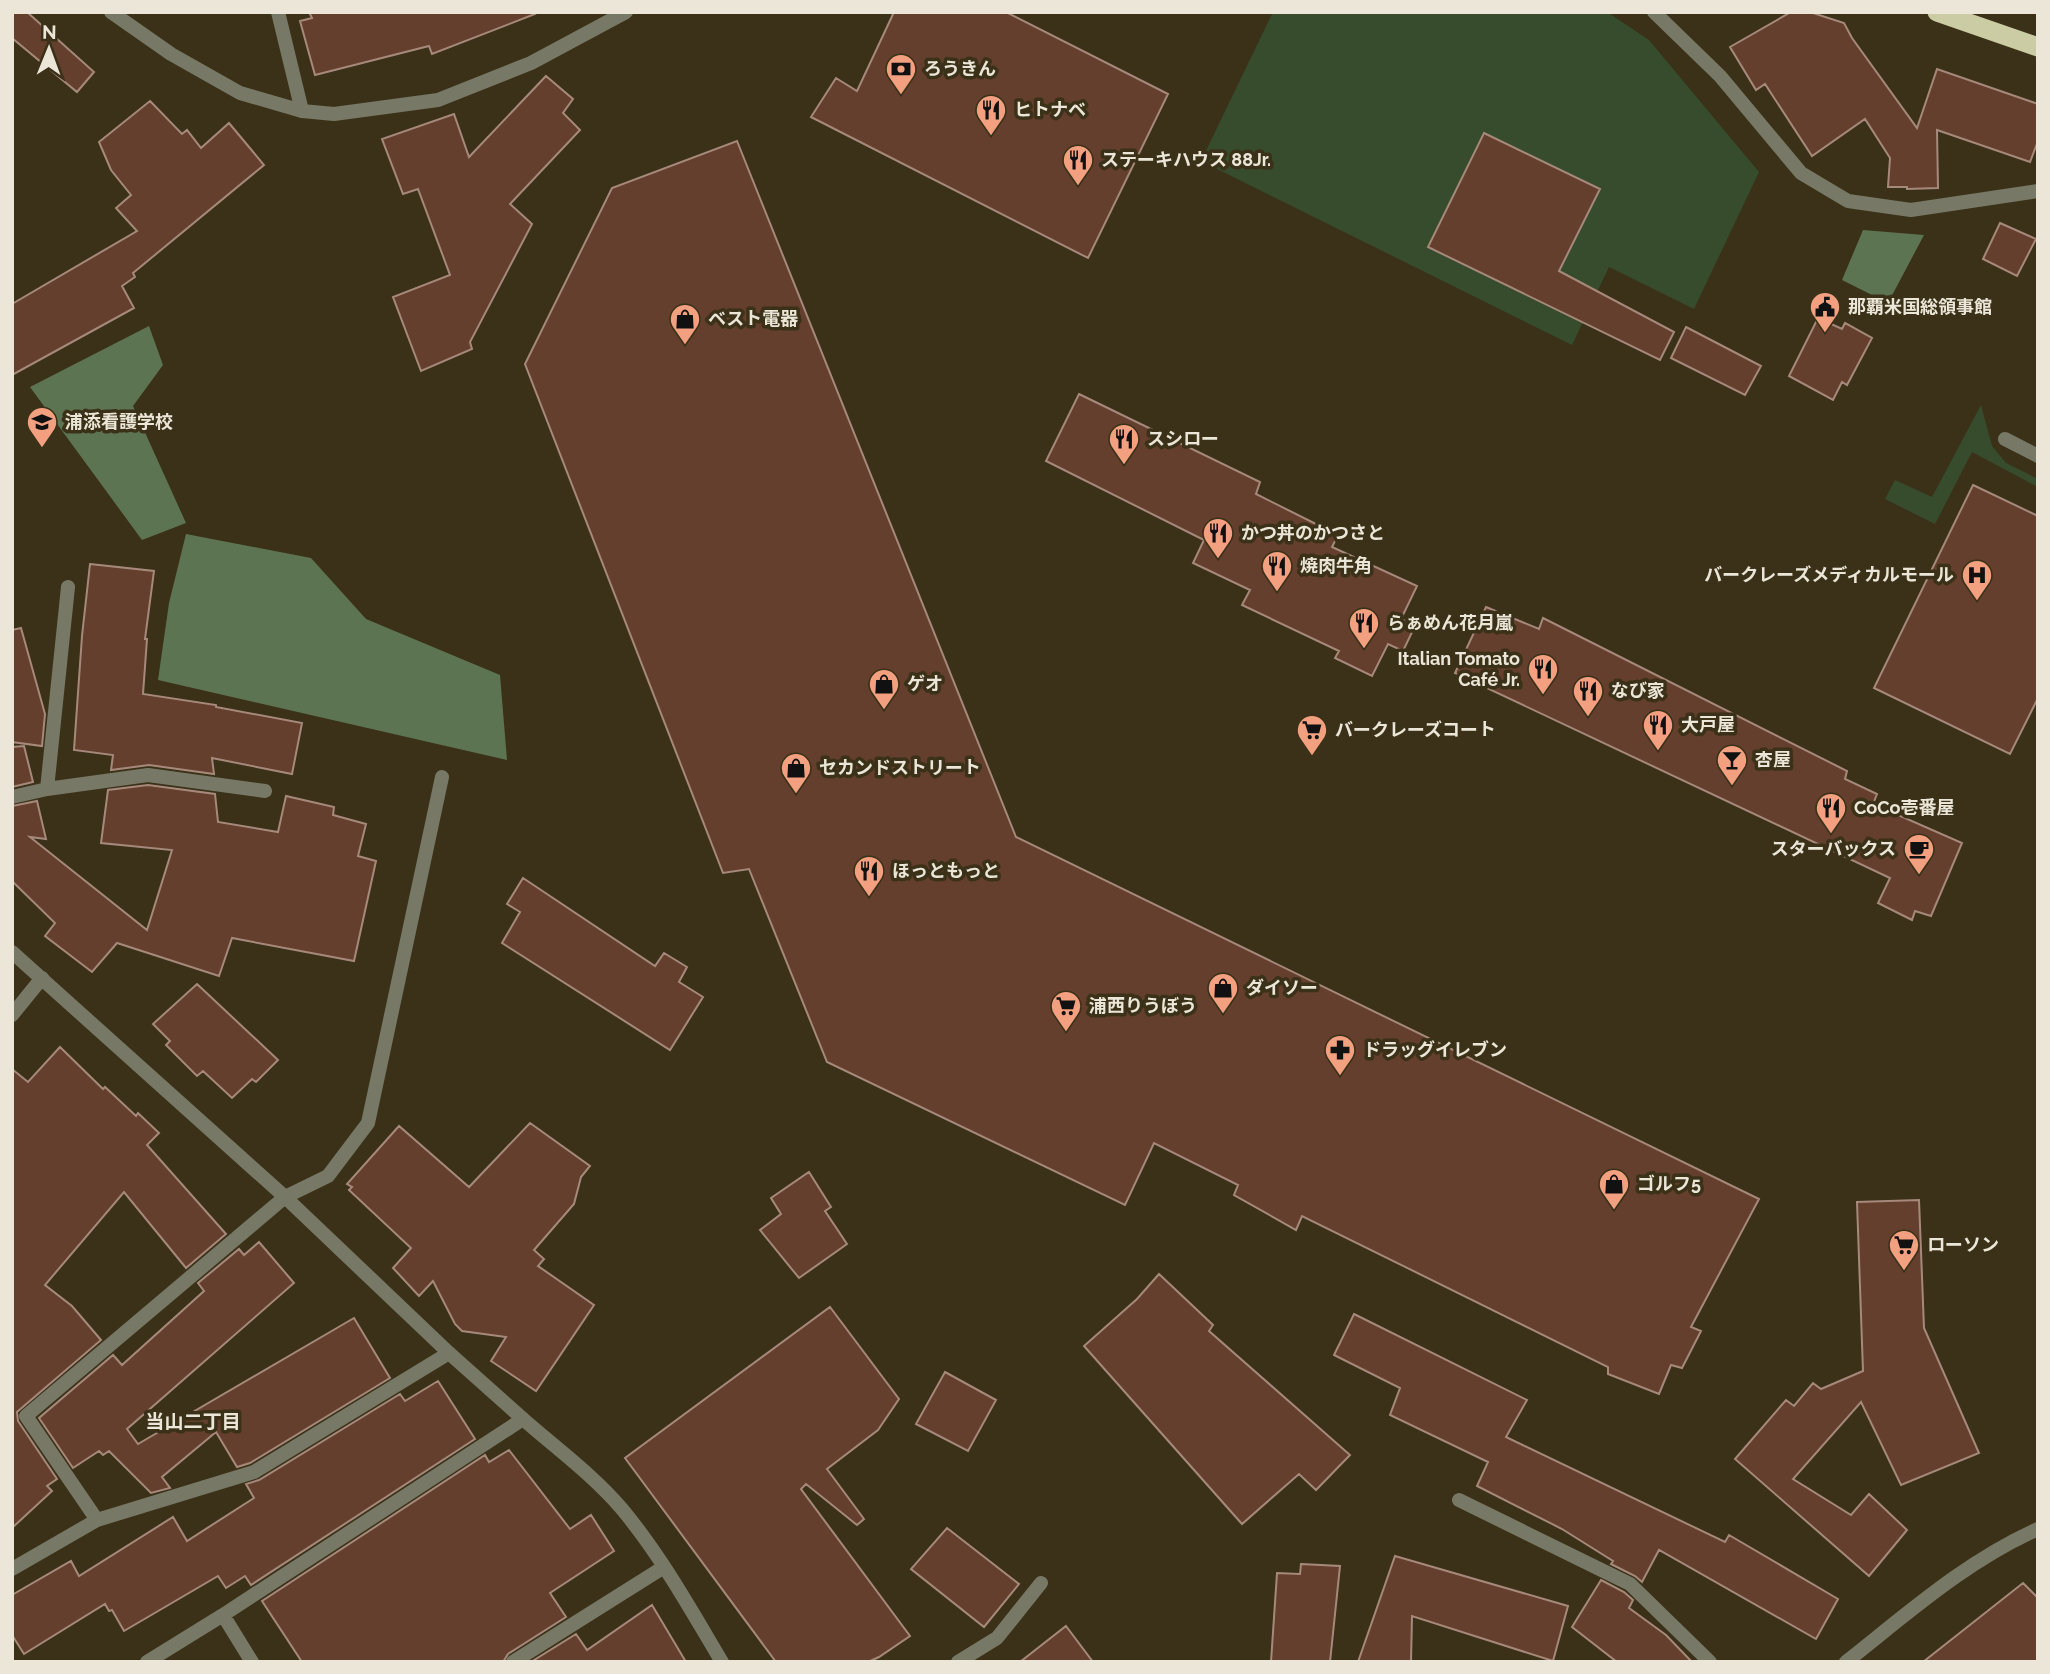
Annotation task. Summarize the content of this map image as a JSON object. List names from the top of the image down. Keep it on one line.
{"districts":["当山二丁目"],"places":{"bank":["ろうきん"],"restaurant":["ヒトナベ","ステーキハウス 88Jr.","スシロー","かつ丼のかつさと","焼肉牛角","らぁめん花月嵐","Italian Tomato Café Jr.","なび家","大戸屋","CoCo壱番屋","ほっともっと"],"public building":["那覇米国総領事館"],"shop":["ベスト電器","ゲオ","セカンドストリート","ダイソー","ゴルフ5"],"school or university":["浦添看護学校"],"hospital":["バークレーズメディカルモール"],"supermarket":["バークレーズコート","浦西りうぼう","ローソン"],"bar":["杏屋"],"cafe":["スターバックス"],"pharmacy":["ドラッグイレブン"]},"north":"top"}
